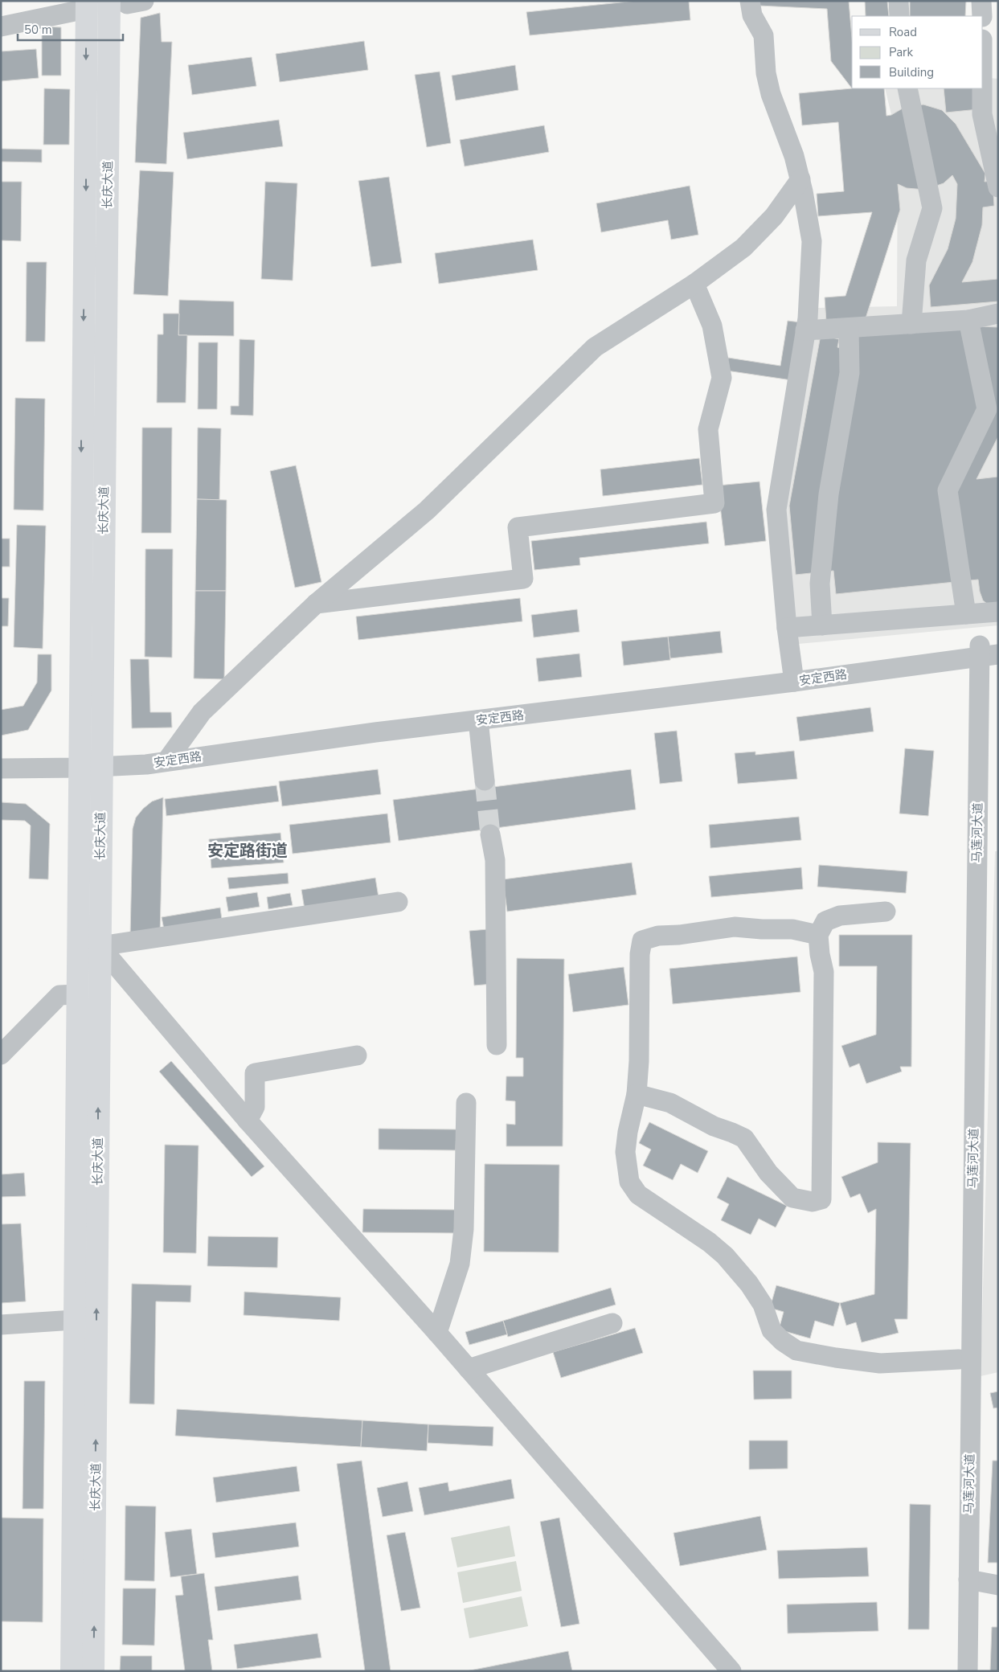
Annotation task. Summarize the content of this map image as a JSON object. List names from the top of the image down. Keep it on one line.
{"streets":{"main road":["长庆大道"],"street":["安定西路","马莲河大道"]},"crossings":[["长庆大道","安定西路"],["安定西路","马莲河大道"]],"districts":["安定路街道"],"legend":["Road","Park","Building"],"scale_bar":"50 m"}
